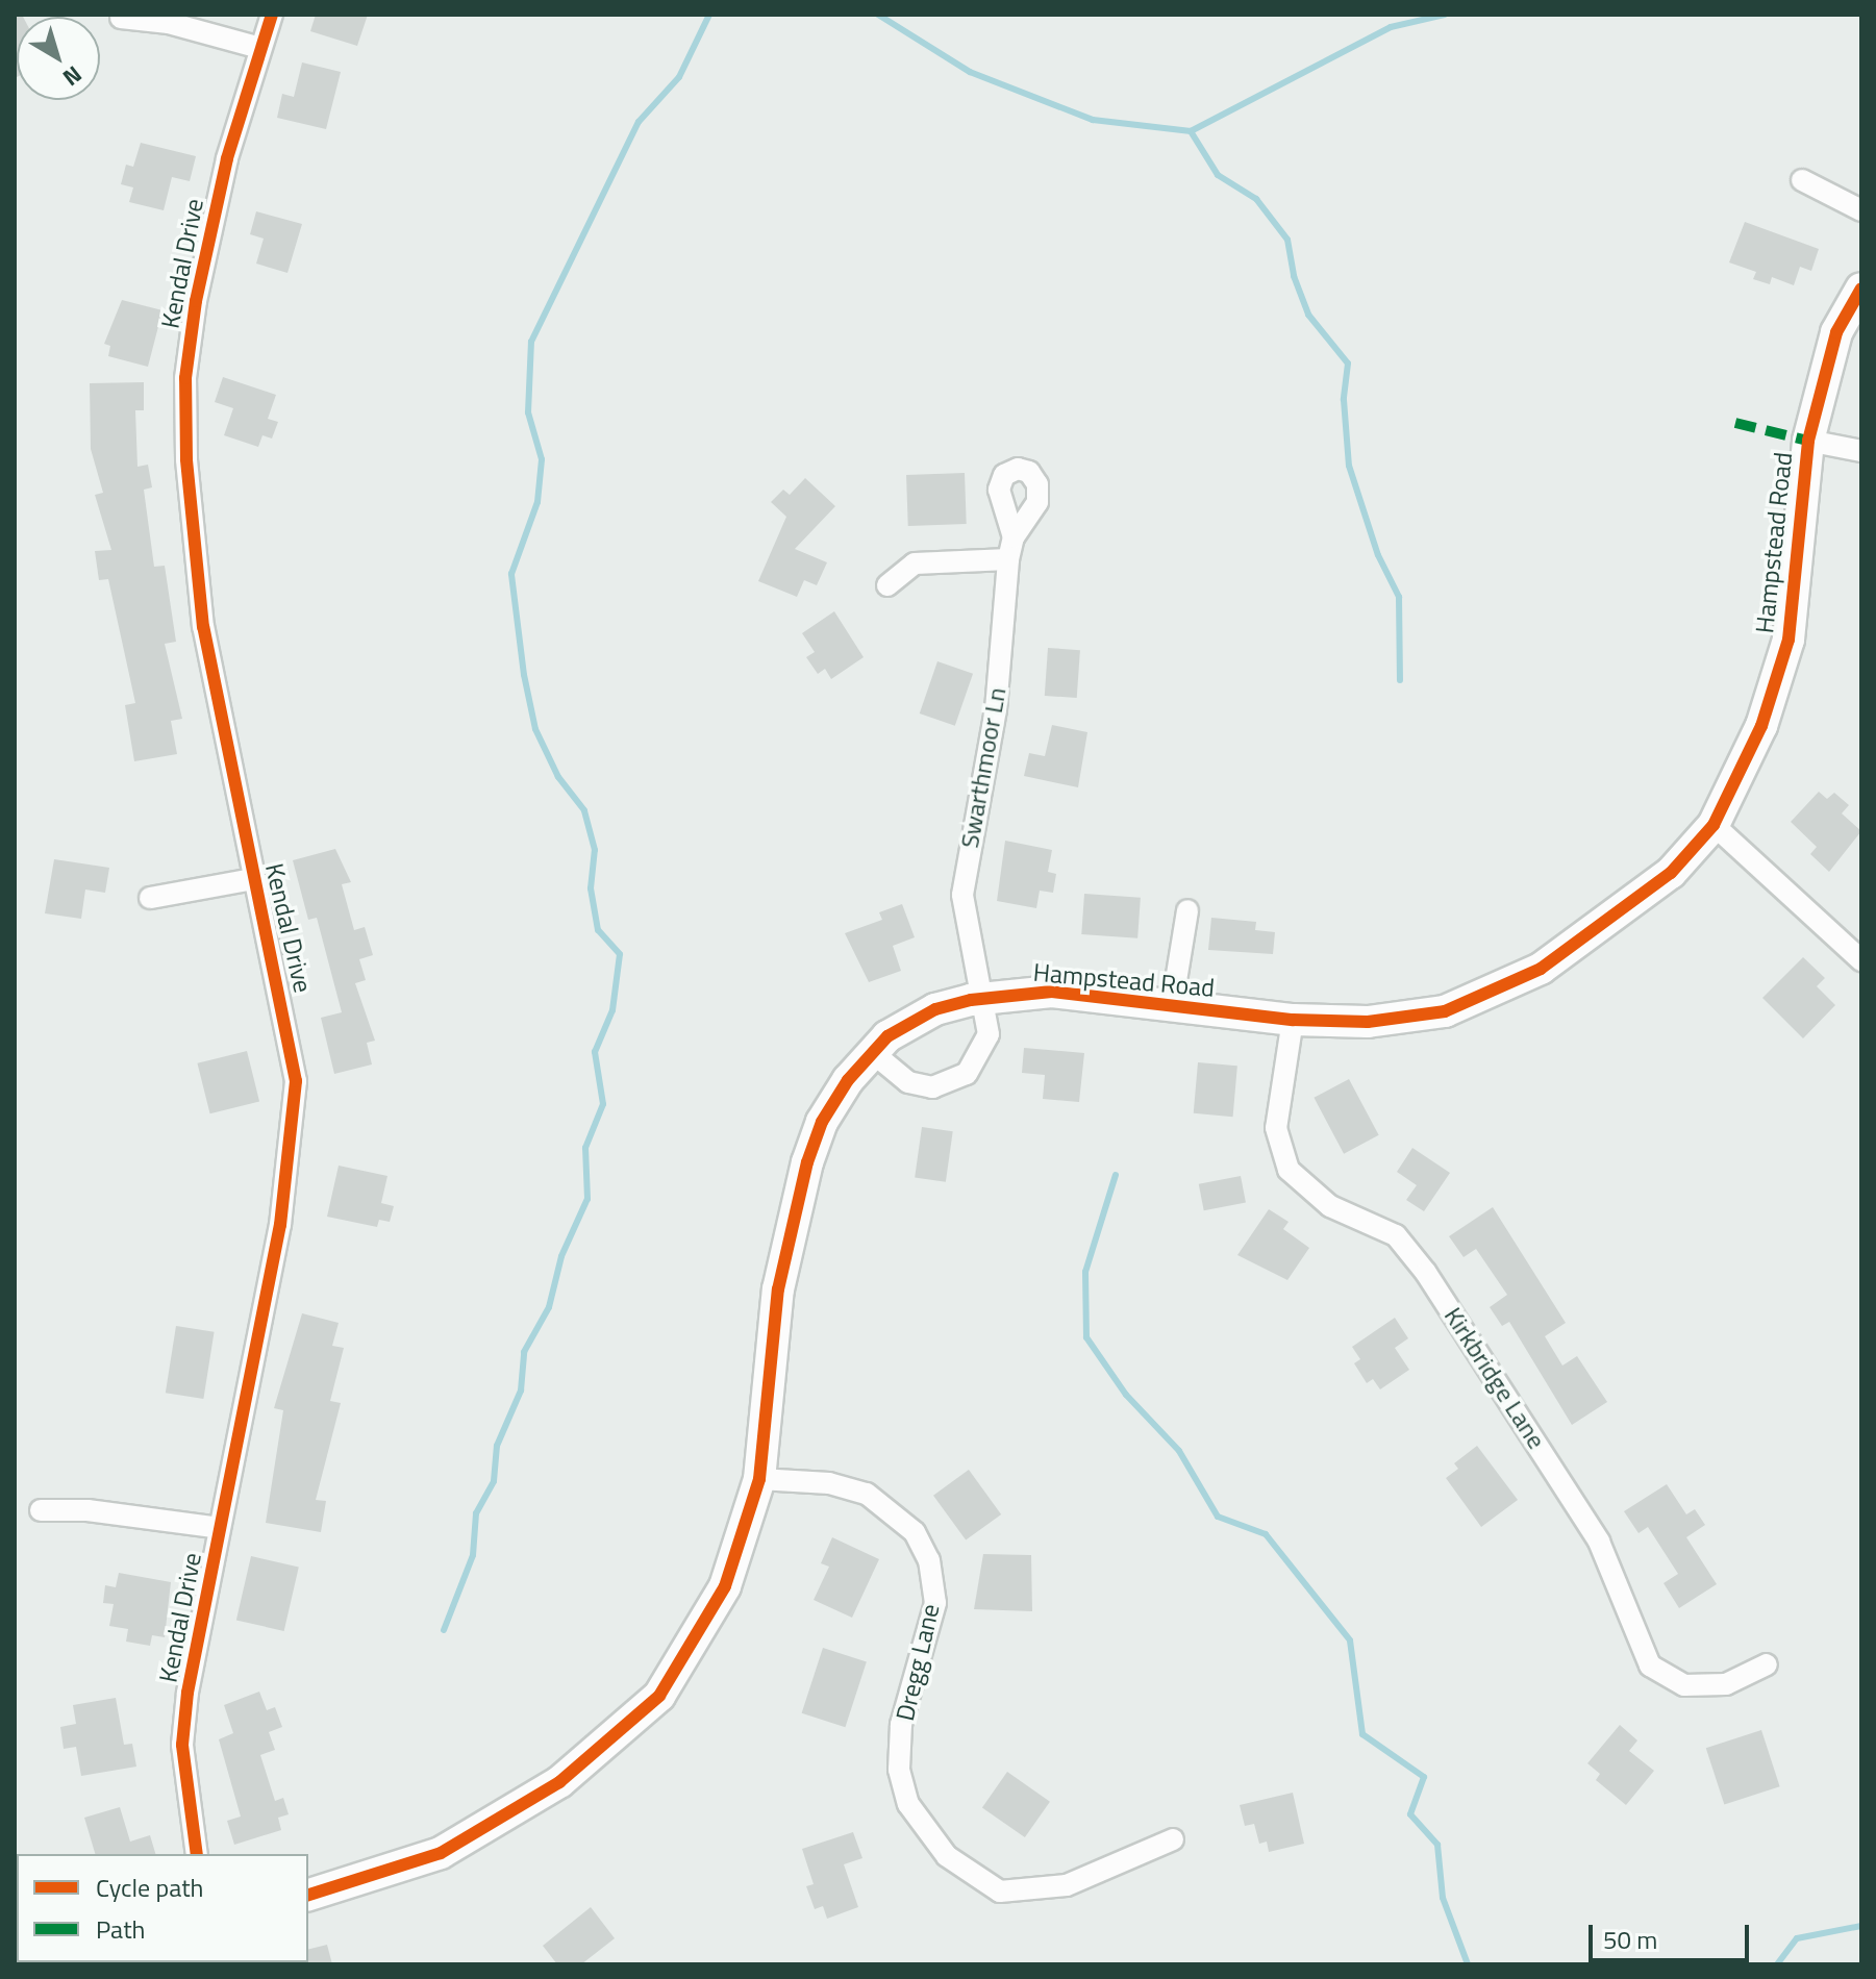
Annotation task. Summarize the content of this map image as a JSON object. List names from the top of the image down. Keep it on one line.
{"streets":{"street":["Kendal Drive","Hampstead Road","Swarthmoor Ln","Kirkbridge Lane","Dregg Lane"]},"crossings":[["Hampstead Road","Swarthmoor Ln"],["Hampstead Road","Kirkbridge Lane"],["Hampstead Road","Dregg Lane"]],"legend":["Cycle path","Path"],"scale_bar":"50 m","north":"bottom right"}
